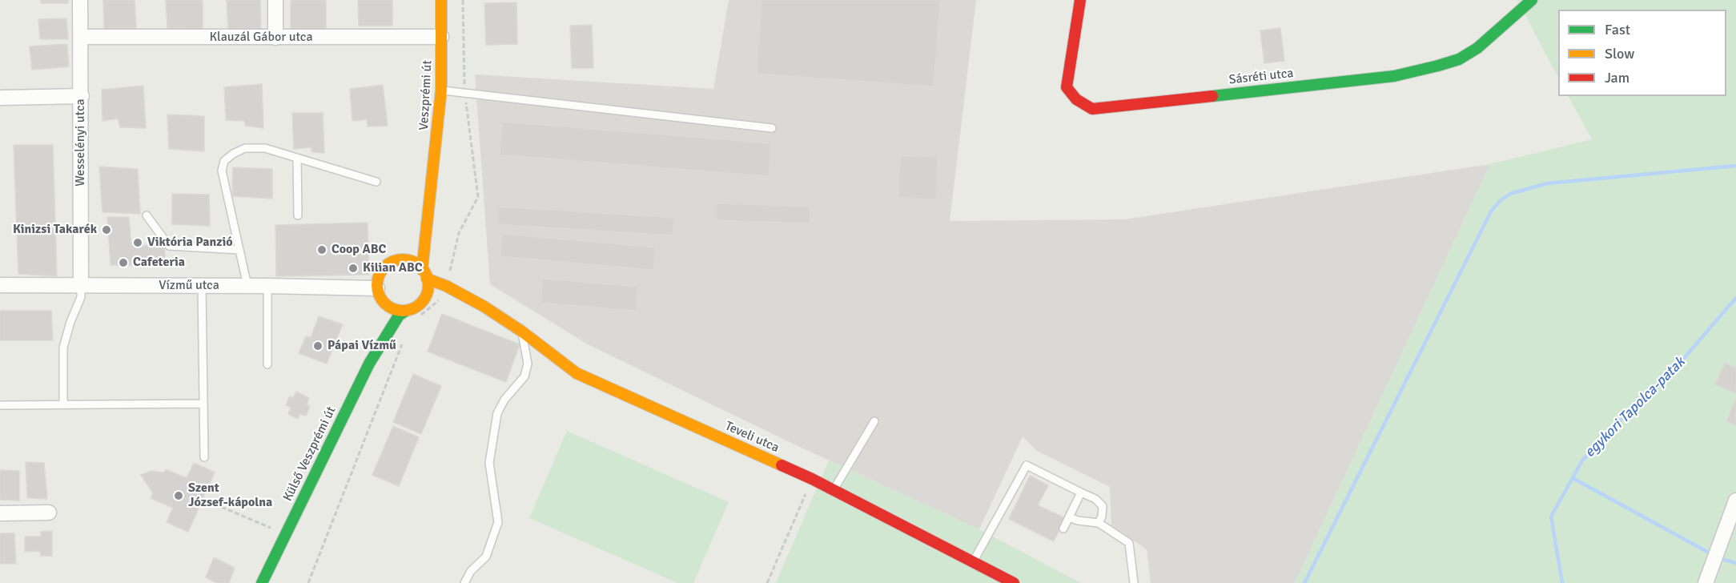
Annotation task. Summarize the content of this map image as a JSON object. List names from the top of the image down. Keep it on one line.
{"streets":{"main road":["Sásréti utca","Veszprémi út","Teveli utca","Külső Veszprémi út"],"street":["Klauzál Gábor utca","Wesselényi utca","Vízmű utca"]},"crossings":[["Klauzál Gábor utca","Veszprémi út"],["Klauzál Gábor utca","Wesselényi utca"],["Veszprémi út","Vízmű utca"],["Veszprémi út","Teveli utca"],["Veszprémi út","Külső Veszprémi út"],["Wesselényi utca","Vízmű utca"],["Vízmű utca","Teveli utca"],["Vízmű utca","Külső Veszprémi út"],["Teveli utca","Külső Veszprémi út"]],"water":["egykori Tapolca-patak"],"places":["Kinizsi Takarék","Viktória Panzió","Coop ABC","Cafeteria","Kilian ABC","Pápai Vízmű","Szent József-kápolna"],"legend":["Fast","Slow","Jam"]}
